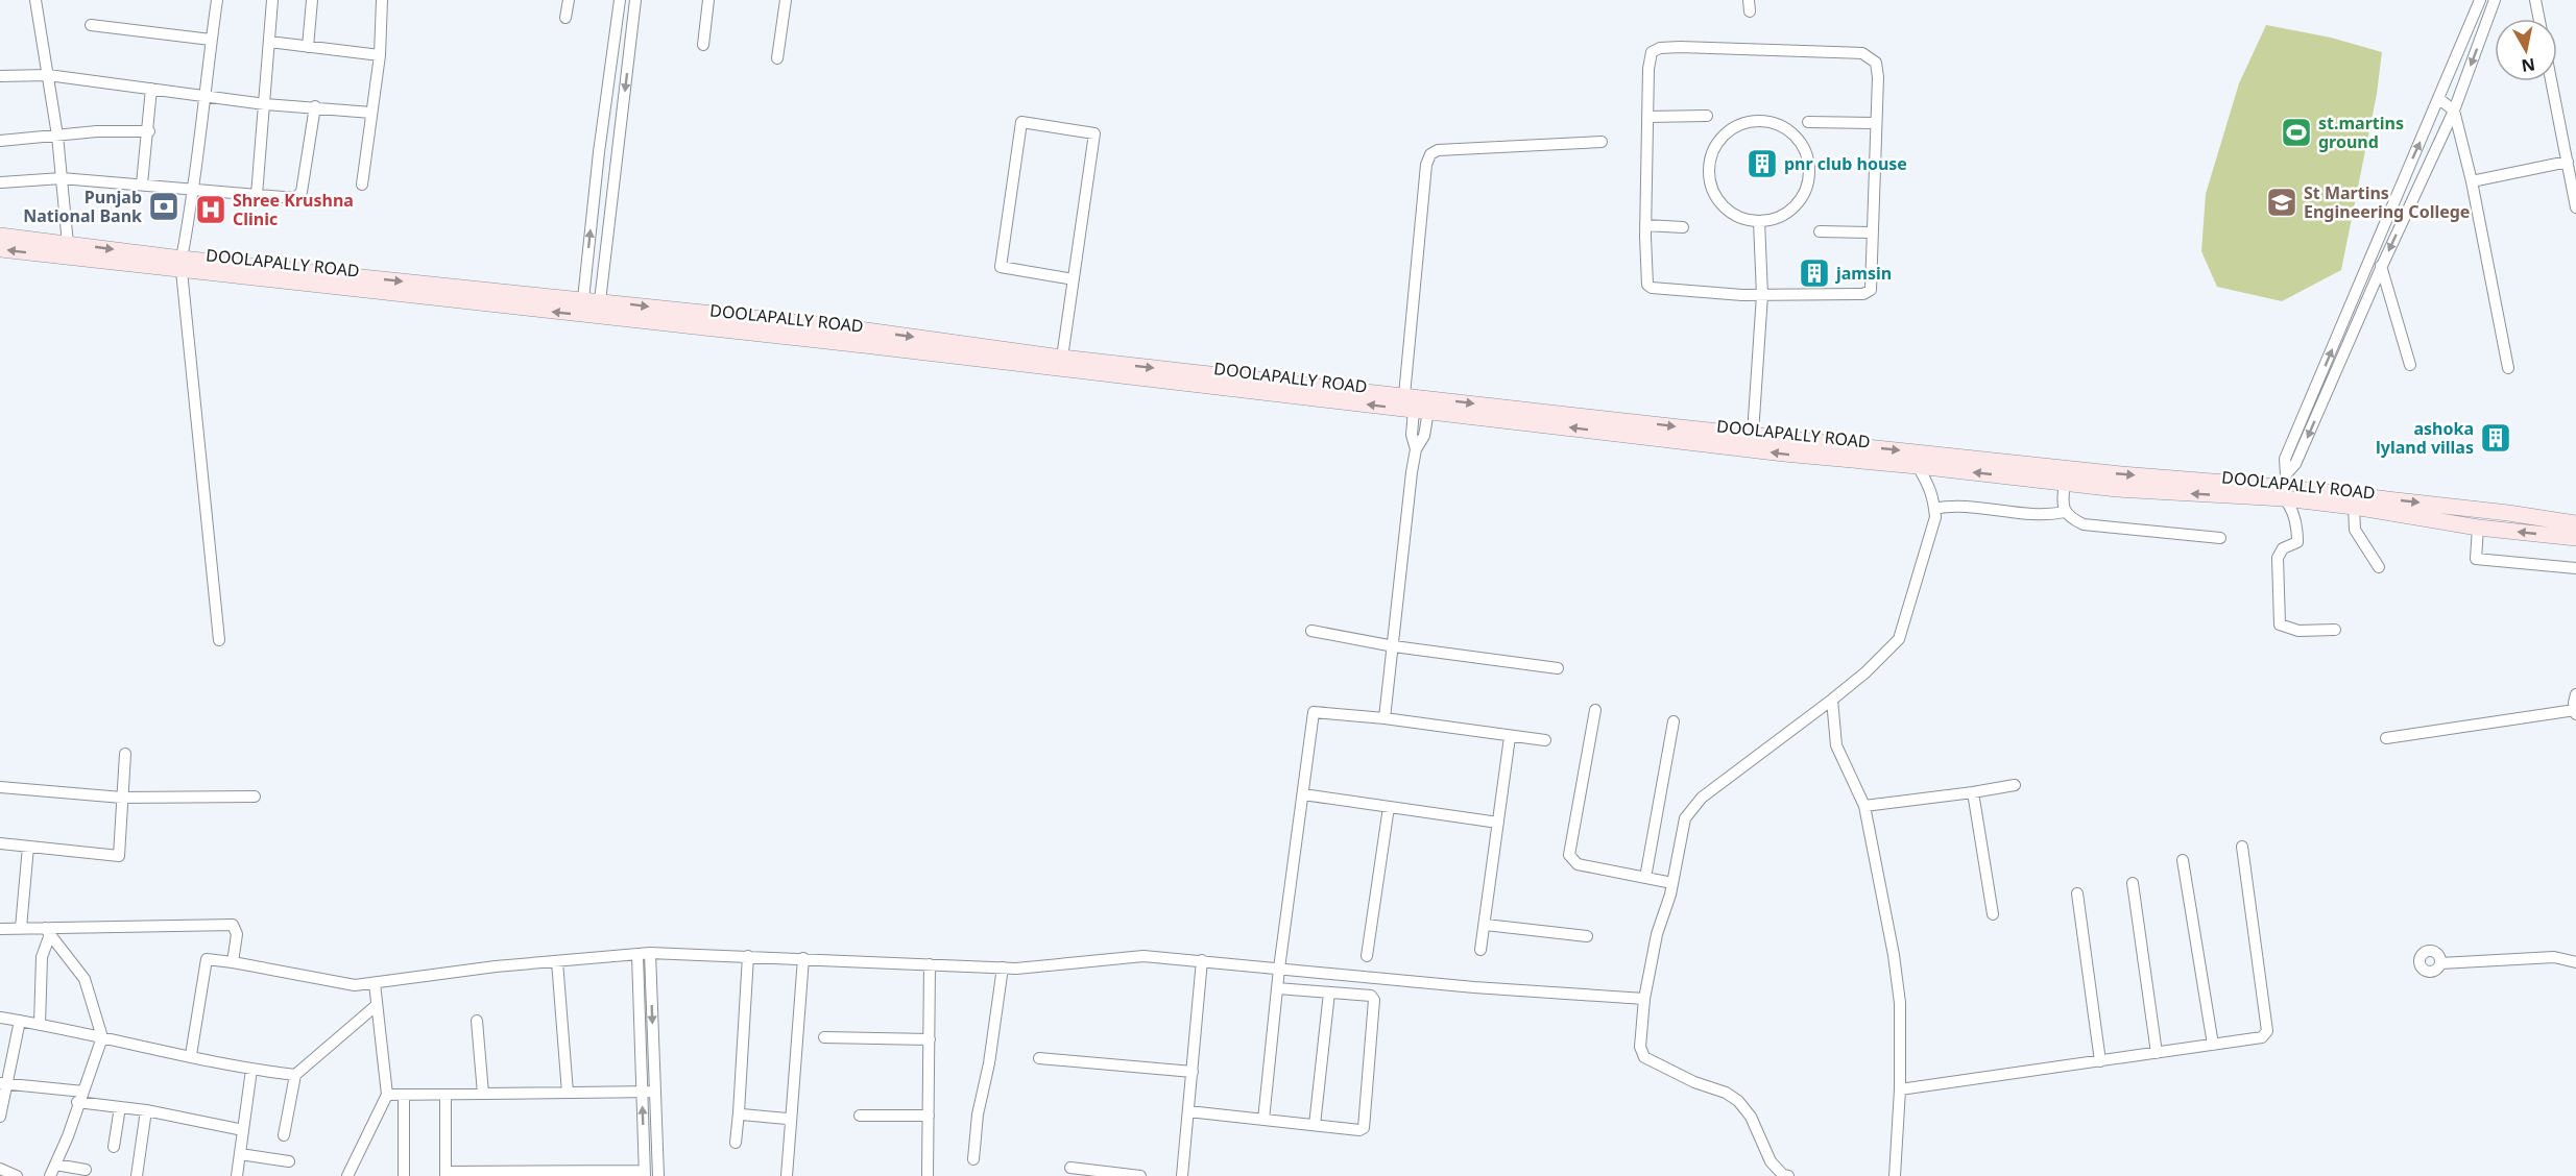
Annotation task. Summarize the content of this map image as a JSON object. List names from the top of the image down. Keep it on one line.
{"streets":{"main road":["DOOLAPALLY ROAD"]},"places":{"sports":["st.martins ground"],"building":["pnr club house","jamsin","ashoka lyland villas"],"school or university":["St Martins Engineering College"],"bank":["Punjab National Bank"],"hospital":["Shree Krushna Clinic"]},"north":"bottom"}
